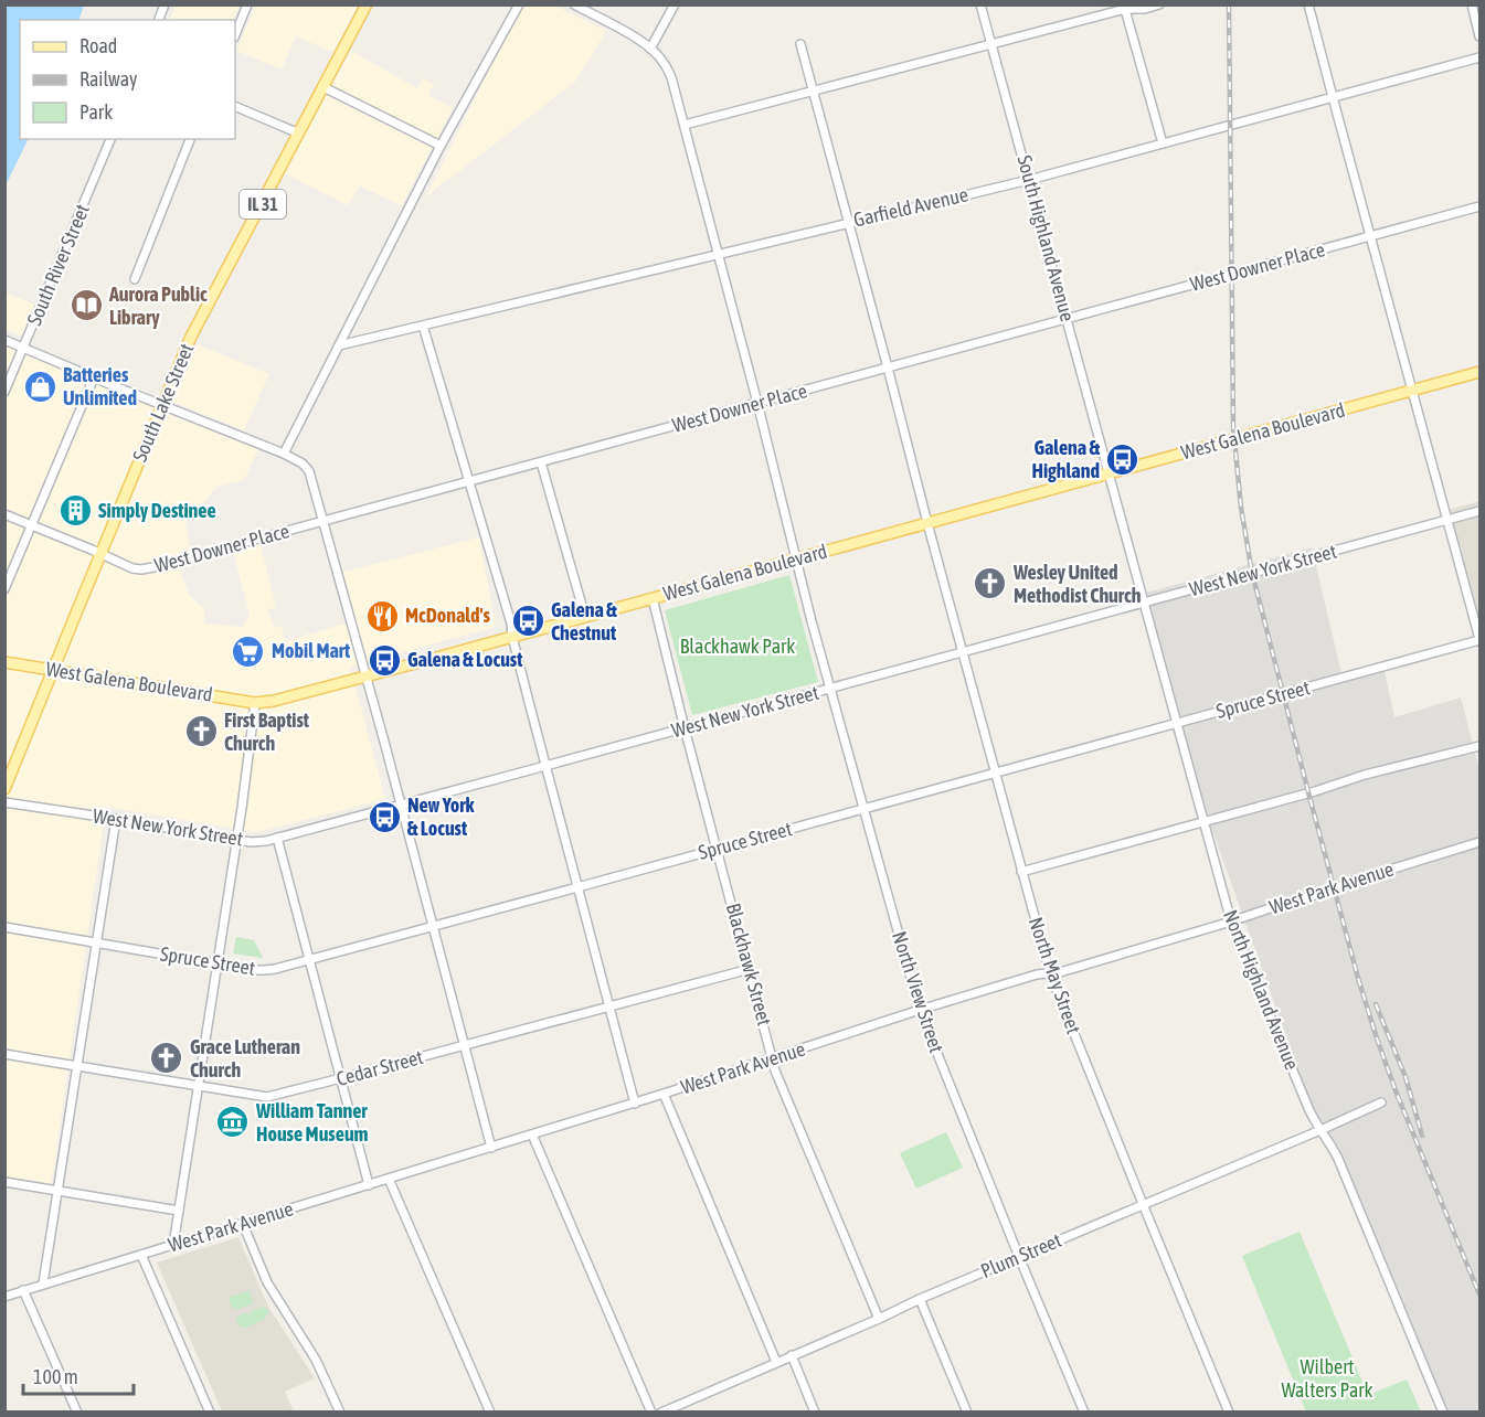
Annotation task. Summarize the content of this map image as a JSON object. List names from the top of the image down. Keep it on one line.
{"streets":{"main road":["IL 31","South Lake Street","West Galena Boulevard"],"street":["Garfield Avenue","South Highland Avenue","South River Street","West Downer Place","West New York Street","Spruce Street","West Park Avenue","Blackhawk Street","North May Street","North Highland Avenue","North View Street","Cedar Street","Plum Street"]},"crossings":[["IL 31","South Lake Street"],["IL 31","West Galena Boulevard"],["Garfield Avenue","South Highland Avenue"],["Garfield Avenue","North May Street"],["Garfield Avenue","North View Street"],["South Highland Avenue","West Downer Place"],["South Highland Avenue","West Galena Boulevard"],["South Highland Avenue","North Highland Avenue"],["West Downer Place","South Lake Street"],["West Downer Place","North May Street"],["West Downer Place","North View Street"],["South Lake Street","West Galena Boulevard"],["West Galena Boulevard","Blackhawk Street"],["West Galena Boulevard","North May Street"],["West Galena Boulevard","North Highland Avenue"],["West Galena Boulevard","North View Street"],["West New York Street","Blackhawk Street"],["West New York Street","North May Street"],["West New York Street","North Highland Avenue"],["West New York Street","North View Street"],["Spruce Street","Blackhawk Street"],["Spruce Street","North May Street"],["Spruce Street","North Highland Avenue"],["Spruce Street","North View Street"],["West Park Avenue","Blackhawk Street"],["West Park Avenue","North May Street"],["West Park Avenue","North Highland Avenue"],["West Park Avenue","North View Street"],["Blackhawk Street","Cedar Street"],["Blackhawk Street","Plum Street"],["North May Street","Plum Street"],["North Highland Avenue","Plum Street"],["North View Street","Plum Street"]],"parks":["Blackhawk Park","Wilbert Walters Park"],"places":{"library":["Aurora Public Library"],"shop":["Batteries Unlimited"],"bus stop":["Galena & Highland","Galena & Chestnut","Galena & Locust","New York & Locust"],"building":["Simply Destinee"],"church":["Wesley United Methodist Church","First Baptist Church","Grace Lutheran Church"],"restaurant":["McDonald's"],"supermarket":["Mobil Mart"],"museum":["William Tanner House Museum"]},"legend":["Road","Railway","Park"],"scale_bar":"100 m"}
